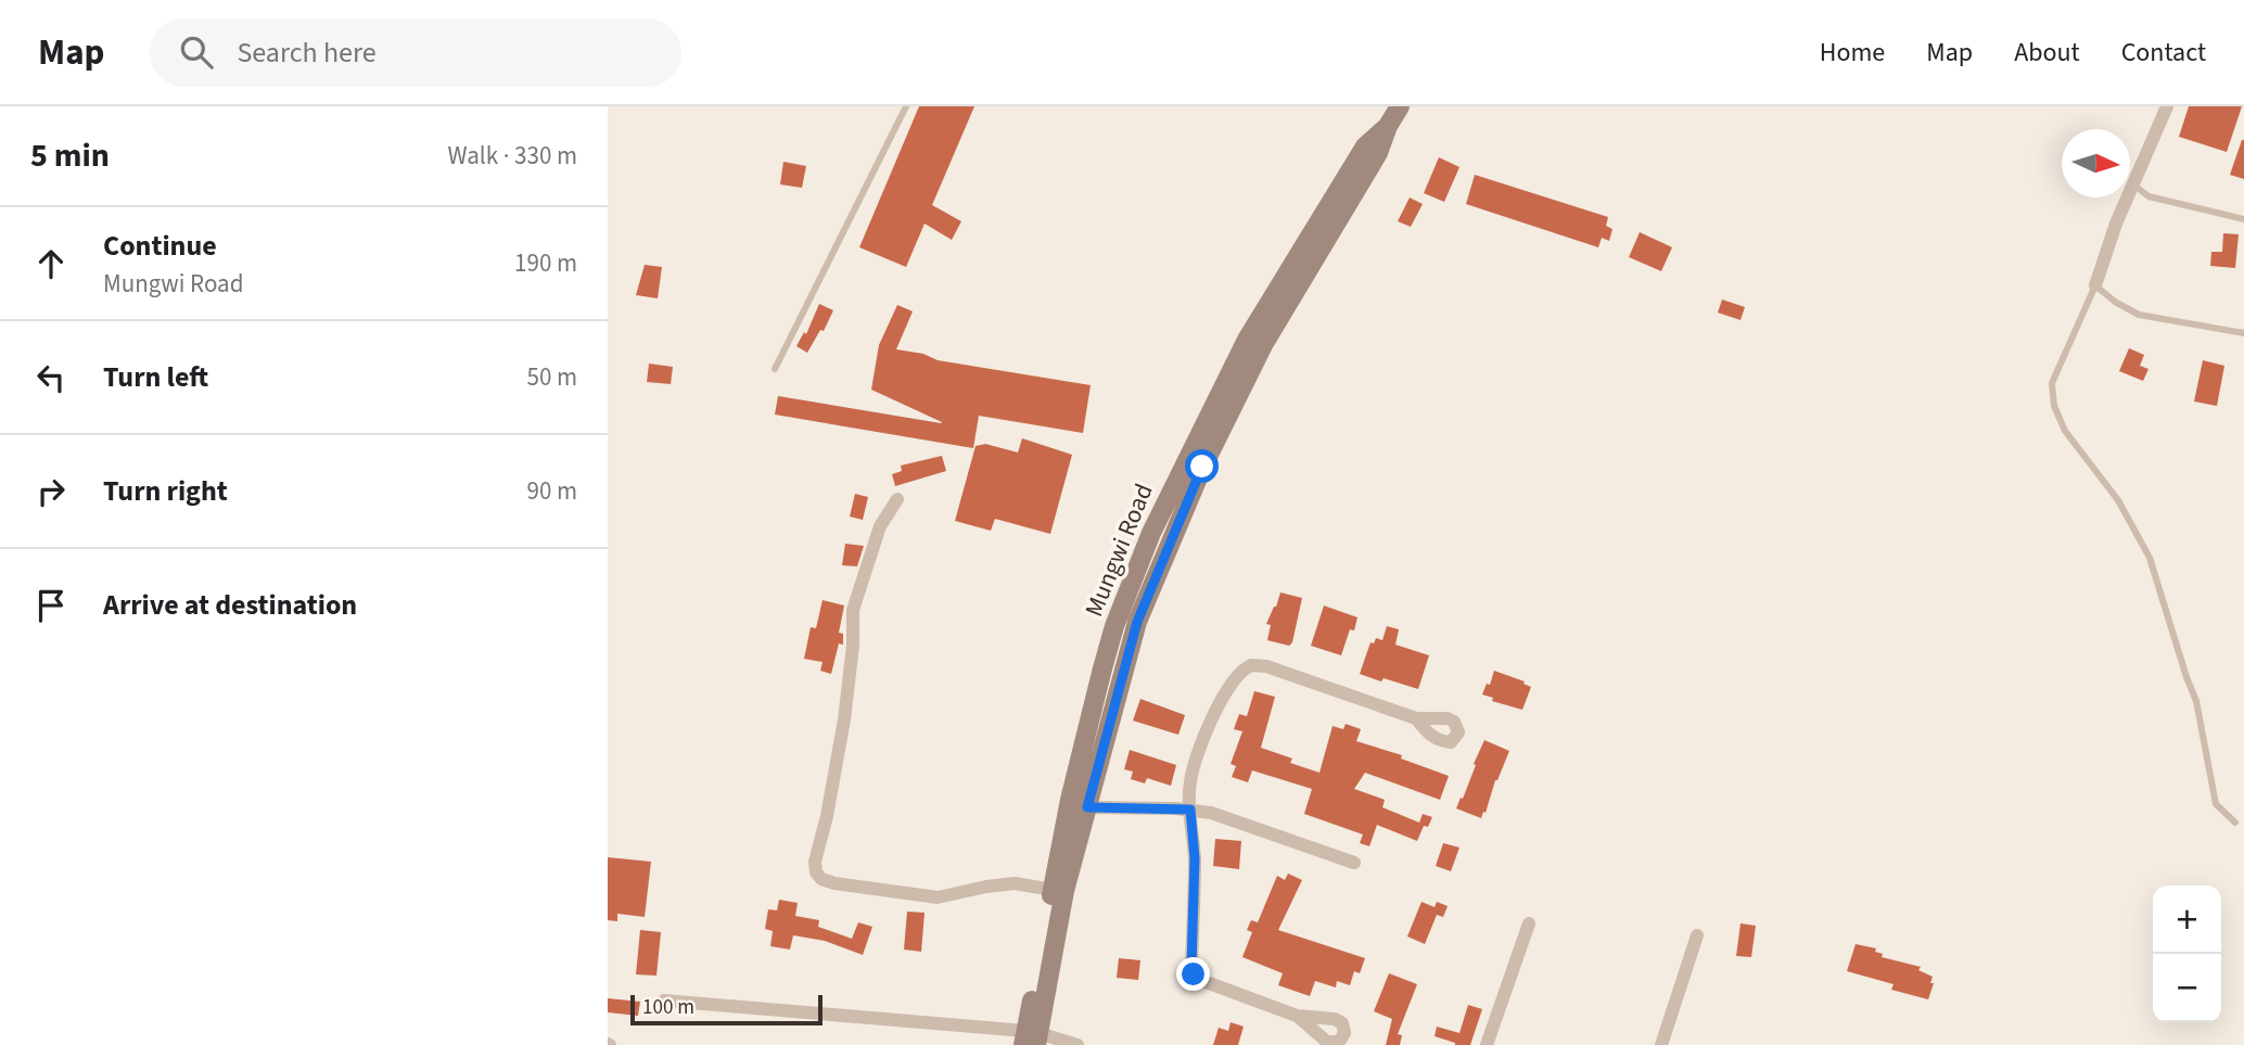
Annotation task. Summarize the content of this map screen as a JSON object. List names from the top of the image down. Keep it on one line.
{"streets":{"main road":["Mungwi Road"]},"scale_bar":"100 m","north":"right","page":{"header":"Map","search":"Search here","nav":["Home","Map","About","Contact"],"heading":["5 min","Walk · 330 m"],"list":[["Continue","Mungwi Road","190 m"],["Turn left","50 m"],["Turn right","90 m"],"Arrive at destination"],"map_buttons":["+","−"],"scale":"100 m"}}
